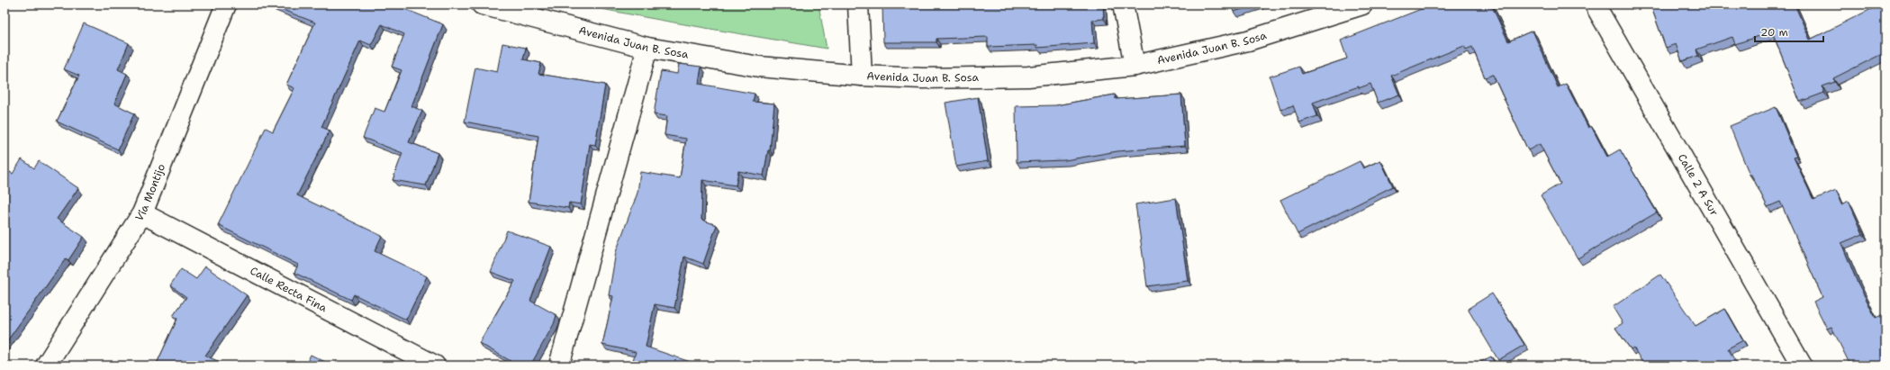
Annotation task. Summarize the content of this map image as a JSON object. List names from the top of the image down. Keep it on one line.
{"streets":{"street":["Avenida Juan B. Sosa","Calle 2 A Sur","Vía Montijo","Calle Recta Fina"]},"crossings":[["Vía Montijo","Calle Recta Fina"]],"scale_bar":"20 m"}
